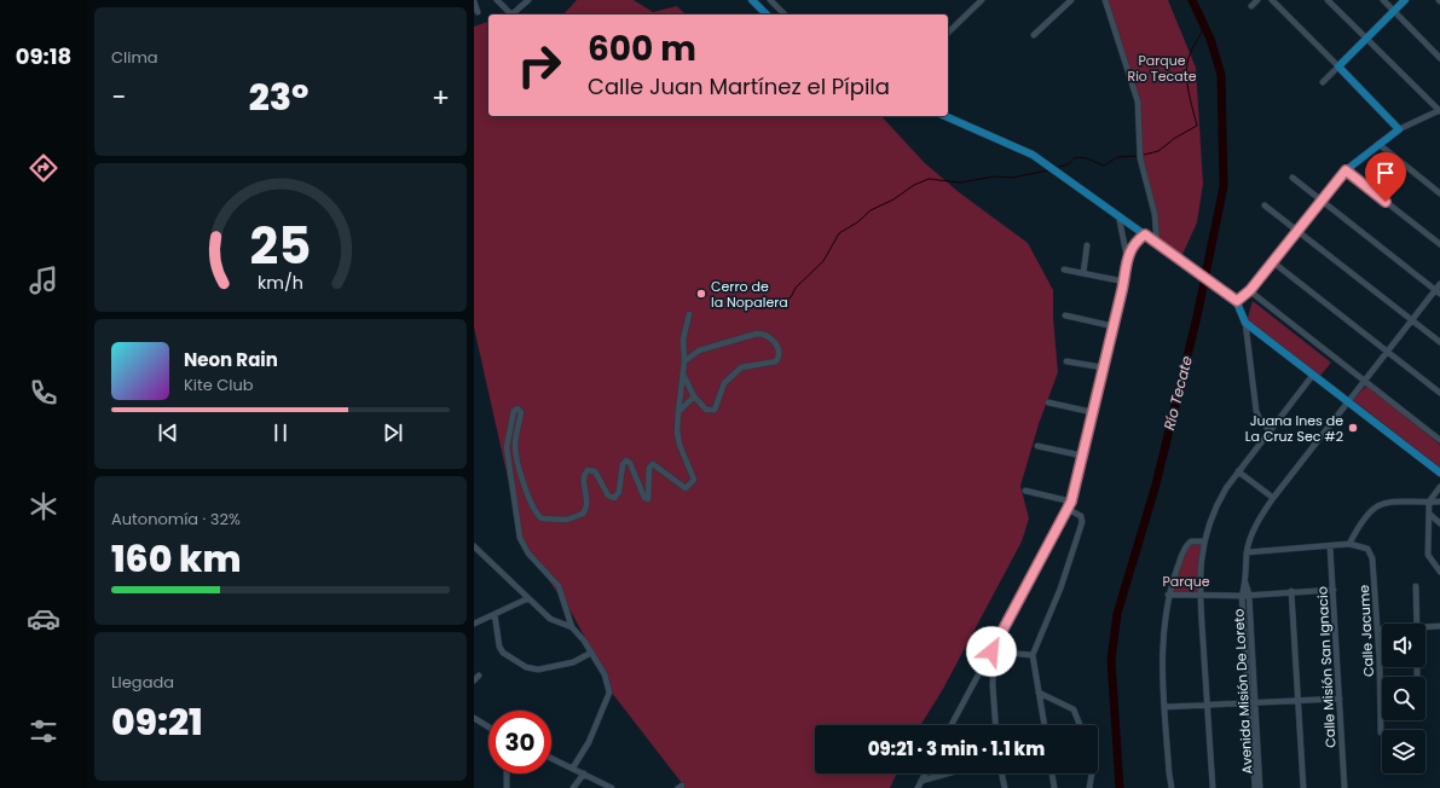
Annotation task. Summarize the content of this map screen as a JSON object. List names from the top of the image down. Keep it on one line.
{"streets":{"street":["Calle Jacume","Calle Misión San Ignacio","Avenida Misión De Loreto"]},"water":["Río Tecate"],"parks":["Parque Rio Tecate","Parque"],"places":["Cerro de la Nopalera","Juana Ines de La Cruz Sec #2"],"page":{"tabs":"09:18","tile":["Clima",["Autonomía · 32%","160 km"],["Llegada","09:21"]],"turn":["600 m","Calle Juan Martínez el Pípila"],"heat":["−","23°","+"],"song":["Neon Rain","Kite Club"],"limit":"30","trip":"09:21 · 3 min · 1.1 km","gauge":["25","km/h"]}}
